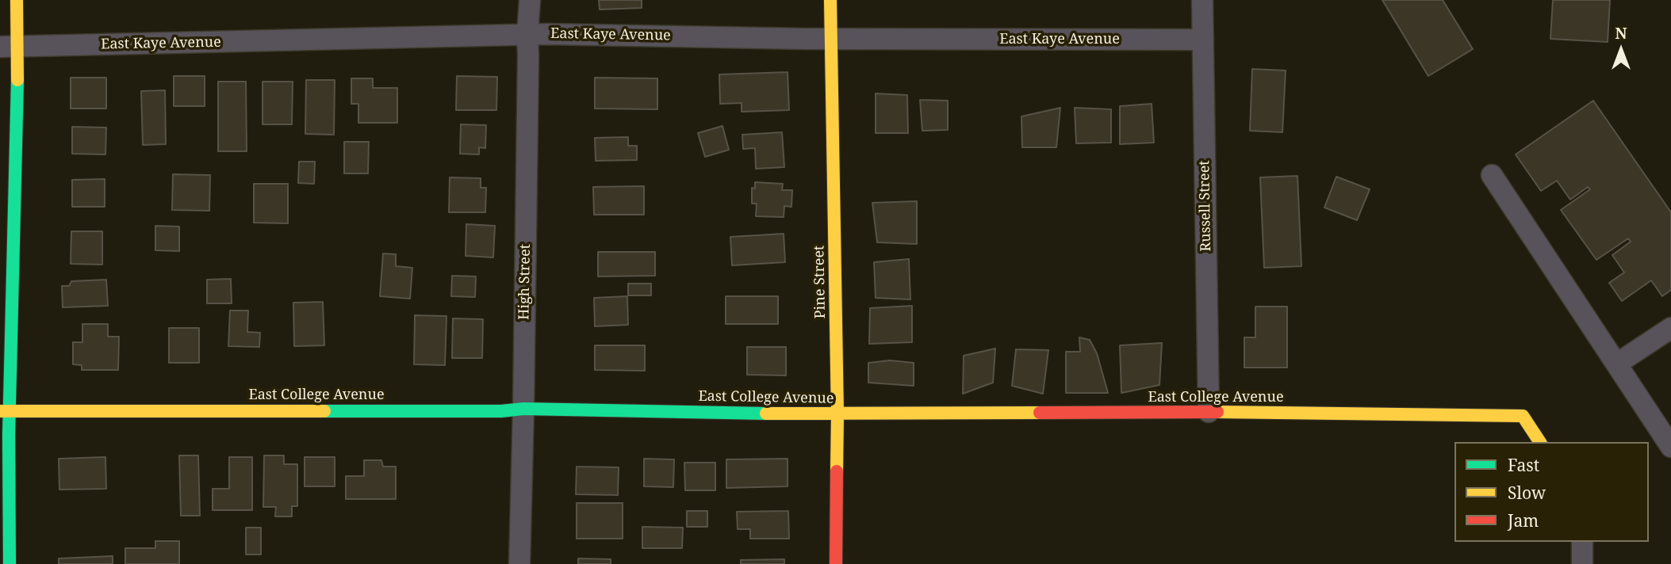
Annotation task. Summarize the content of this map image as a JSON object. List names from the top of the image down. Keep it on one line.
{"streets":{"street":["East Kaye Avenue","Russell Street","High Street","Pine Street","East College Avenue"]},"crossings":[["East Kaye Avenue","Russell Street"],["East Kaye Avenue","High Street"],["East Kaye Avenue","Pine Street"],["Russell Street","East College Avenue"],["High Street","East College Avenue"],["Pine Street","East College Avenue"]],"legend":["Fast","Slow","Jam"],"north":"top"}
